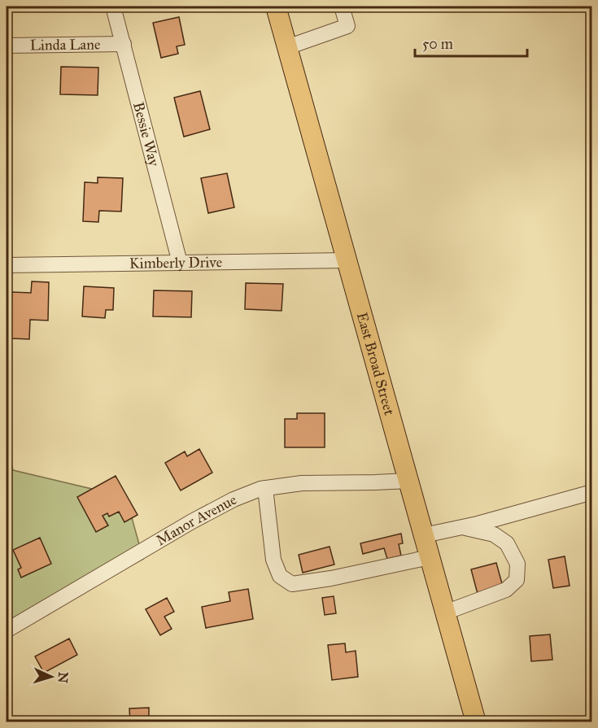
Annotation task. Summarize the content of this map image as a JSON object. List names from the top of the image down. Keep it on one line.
{"streets":{"main road":["East Broad Street"],"street":["Linda Lane","Bessie Way","Kimberly Drive","Manor Avenue"]},"crossings":[["Linda Lane","Bessie Way"],["Bessie Way","Kimberly Drive"],["Kimberly Drive","East Broad Street"],["East Broad Street","Manor Avenue"]],"scale_bar":"50 m","north":"right"}
